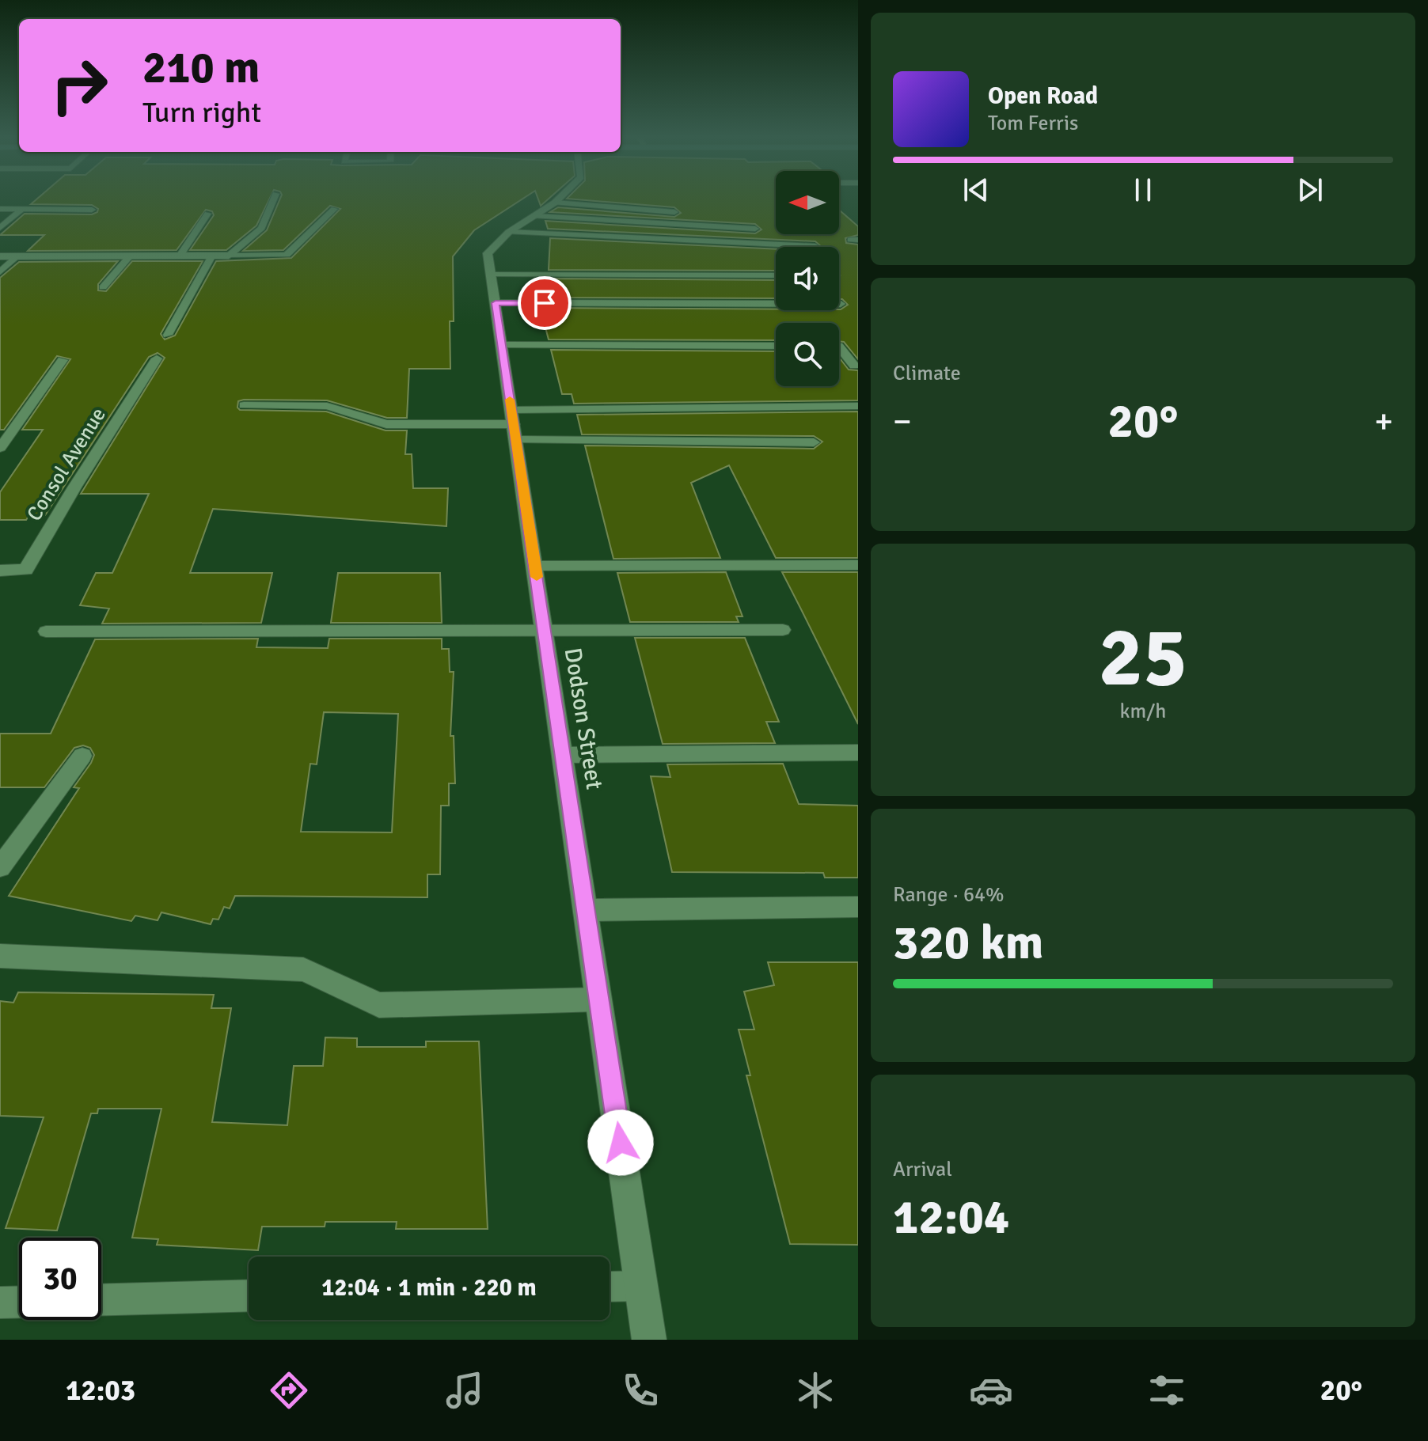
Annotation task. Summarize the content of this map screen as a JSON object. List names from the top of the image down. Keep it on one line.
{"streets":{"street":["Consol Avenue","Dodson Street"]},"north":"left","page":{"turn":["210 m","Turn right"],"song":["Open Road","Tom Ferris"],"tile":["Climate",["25","km/h"],["Range · 64%","320 km"],["Arrival","12:04"]],"heat":["−","20°","+"],"limit":"30","trip":"12:04 · 1 min · 220 m","tabs":["12:03","20°"]}}
